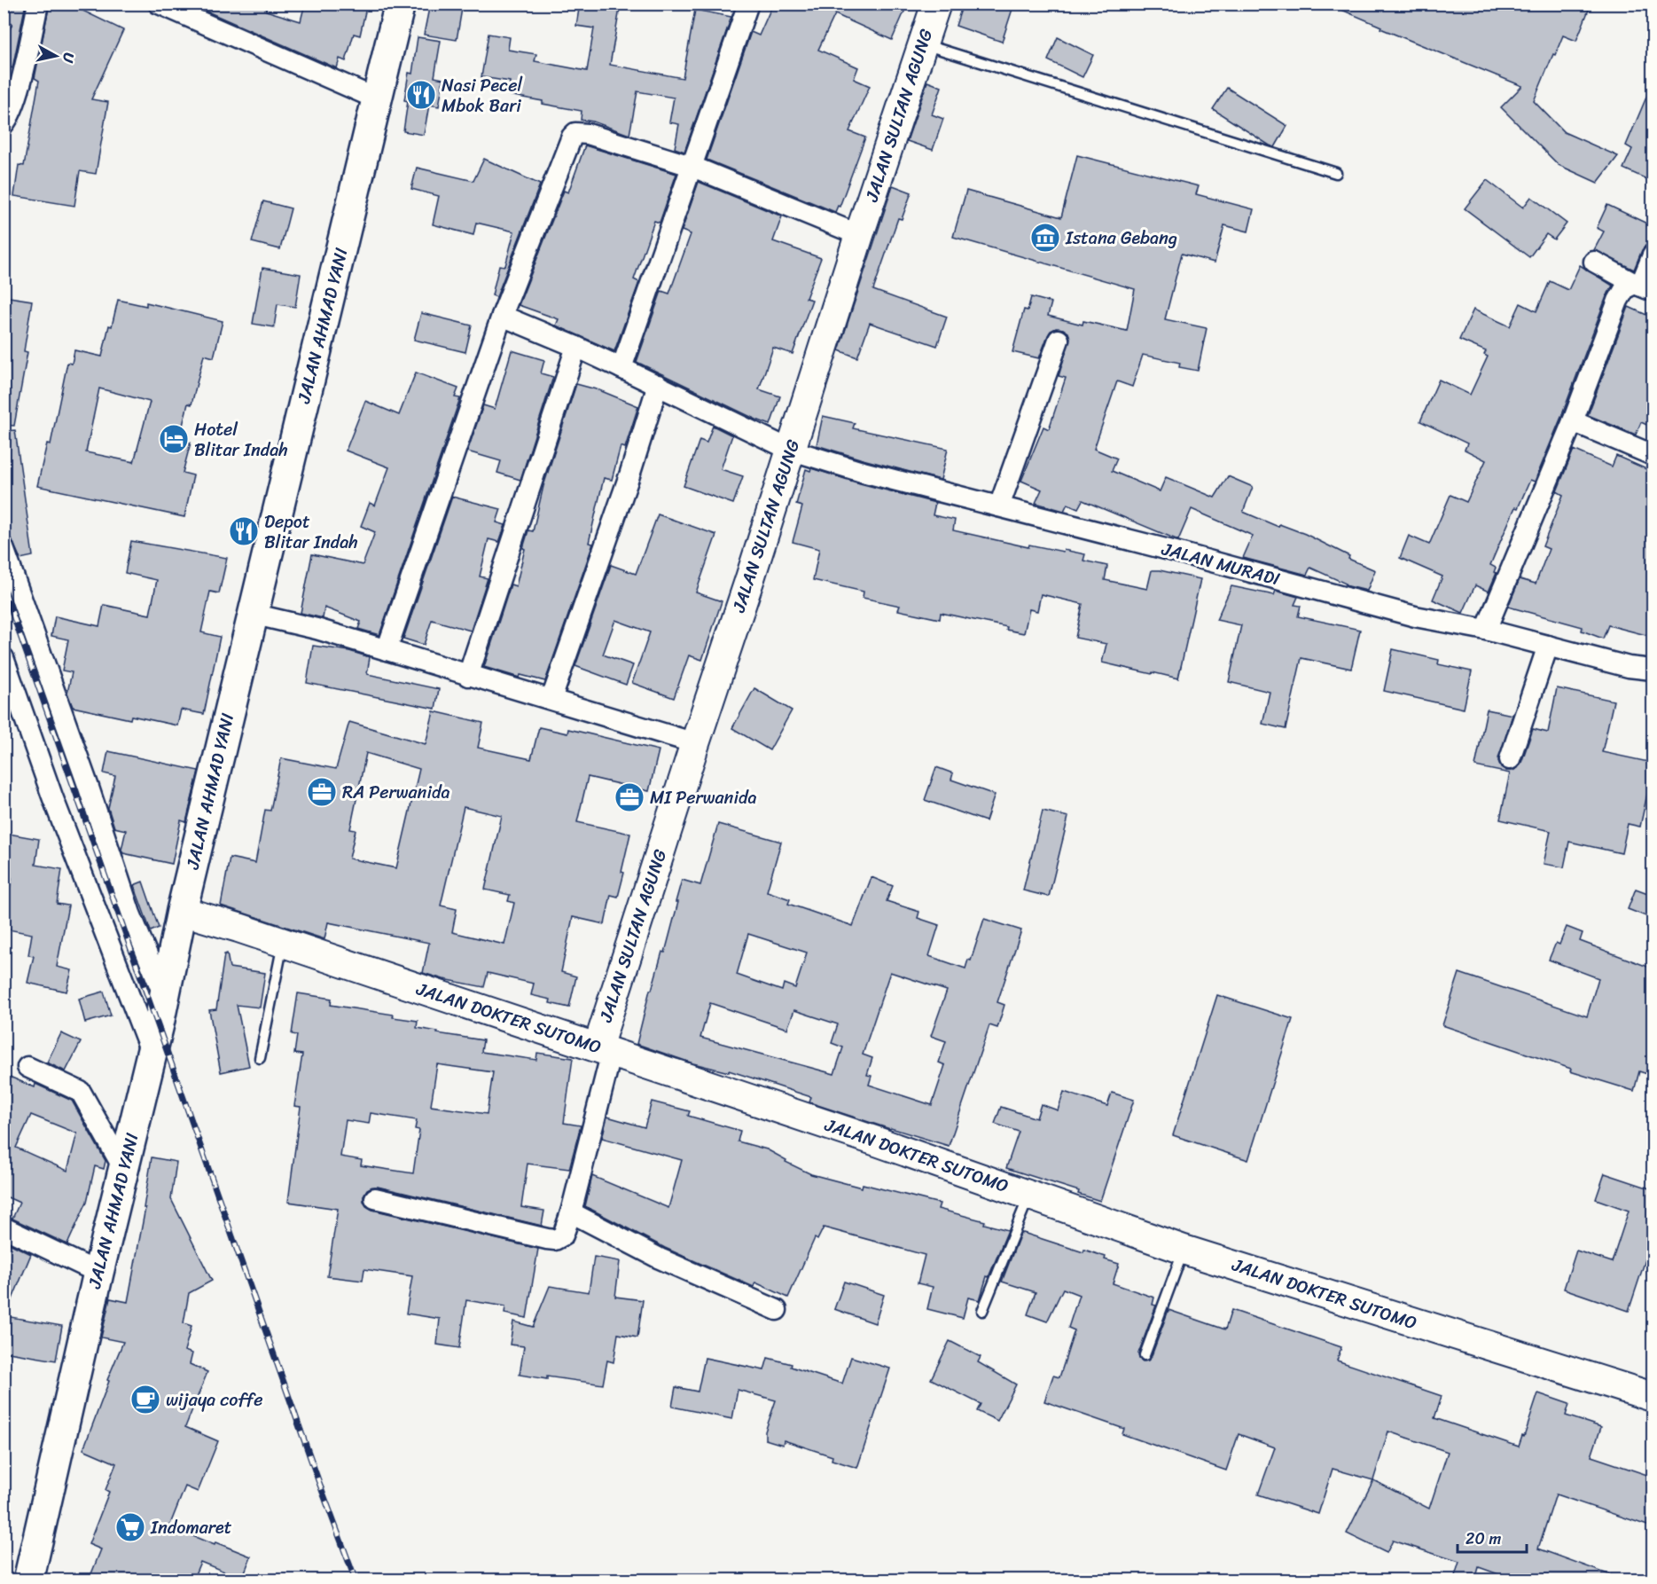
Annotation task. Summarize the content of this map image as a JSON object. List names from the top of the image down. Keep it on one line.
{"streets":{"main road":["JALAN SULTAN AGUNG","JALAN AHMAD YANI","JALAN DOKTER SUTOMO"],"street":["JALAN MURADI"]},"crossings":[["JALAN SULTAN AGUNG","JALAN MURADI"],["JALAN SULTAN AGUNG","JALAN DOKTER SUTOMO"],["JALAN AHMAD YANI","JALAN DOKTER SUTOMO"]],"places":{"restaurant":["Nasi Pecel Mbok Bari","Depot Blitar Indah"],"museum":["Istana Gebang"],"hotel":["Hotel Blitar Indah"],"office":["RA Perwanida","MI Perwanida"],"cafe":["wijaya coffe"],"supermarket":["Indomaret"]},"scale_bar":"20 m","north":"right"}
